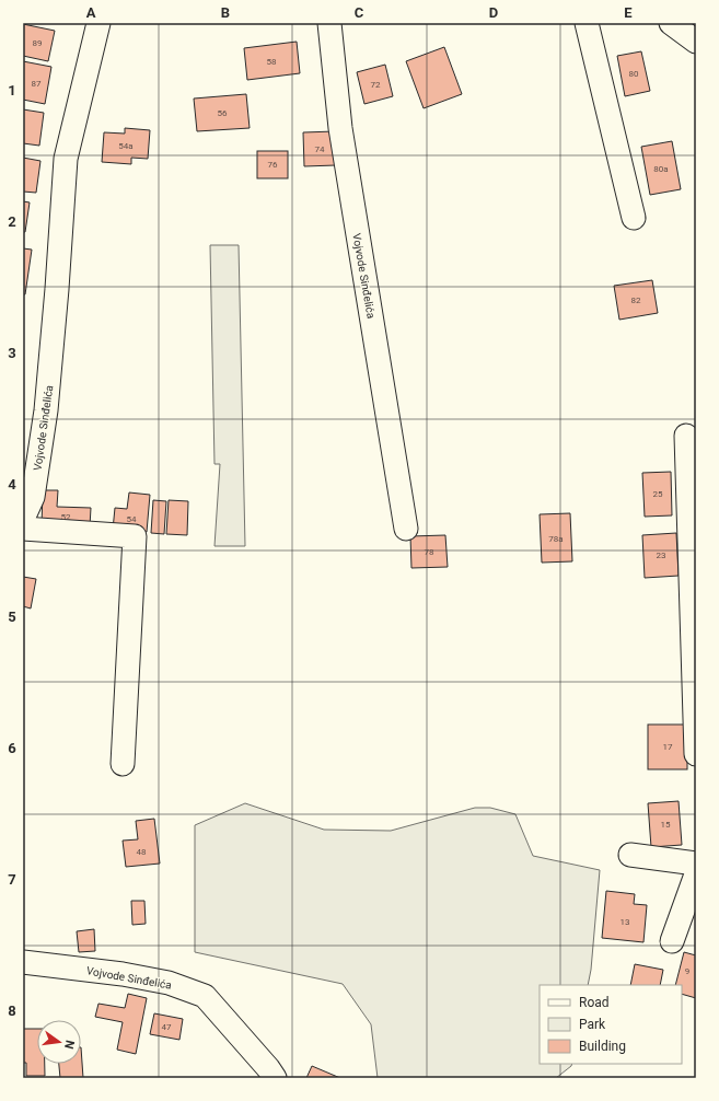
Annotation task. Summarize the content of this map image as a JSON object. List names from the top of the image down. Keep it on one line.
{"streets":{"street":["Vojvode Sinđelića"]},"house_numbers":["89","58","80","87","72","56","54a","74","76","80a","82","25","52","54","78a","78","23","17","15","48","13","9","47"],"legend":["Road","Park","Building"],"north":"right","grid":{"columns":["A","B","C","D","E"],"rows":["1","2","3","4","5","6","7","8"]}}
